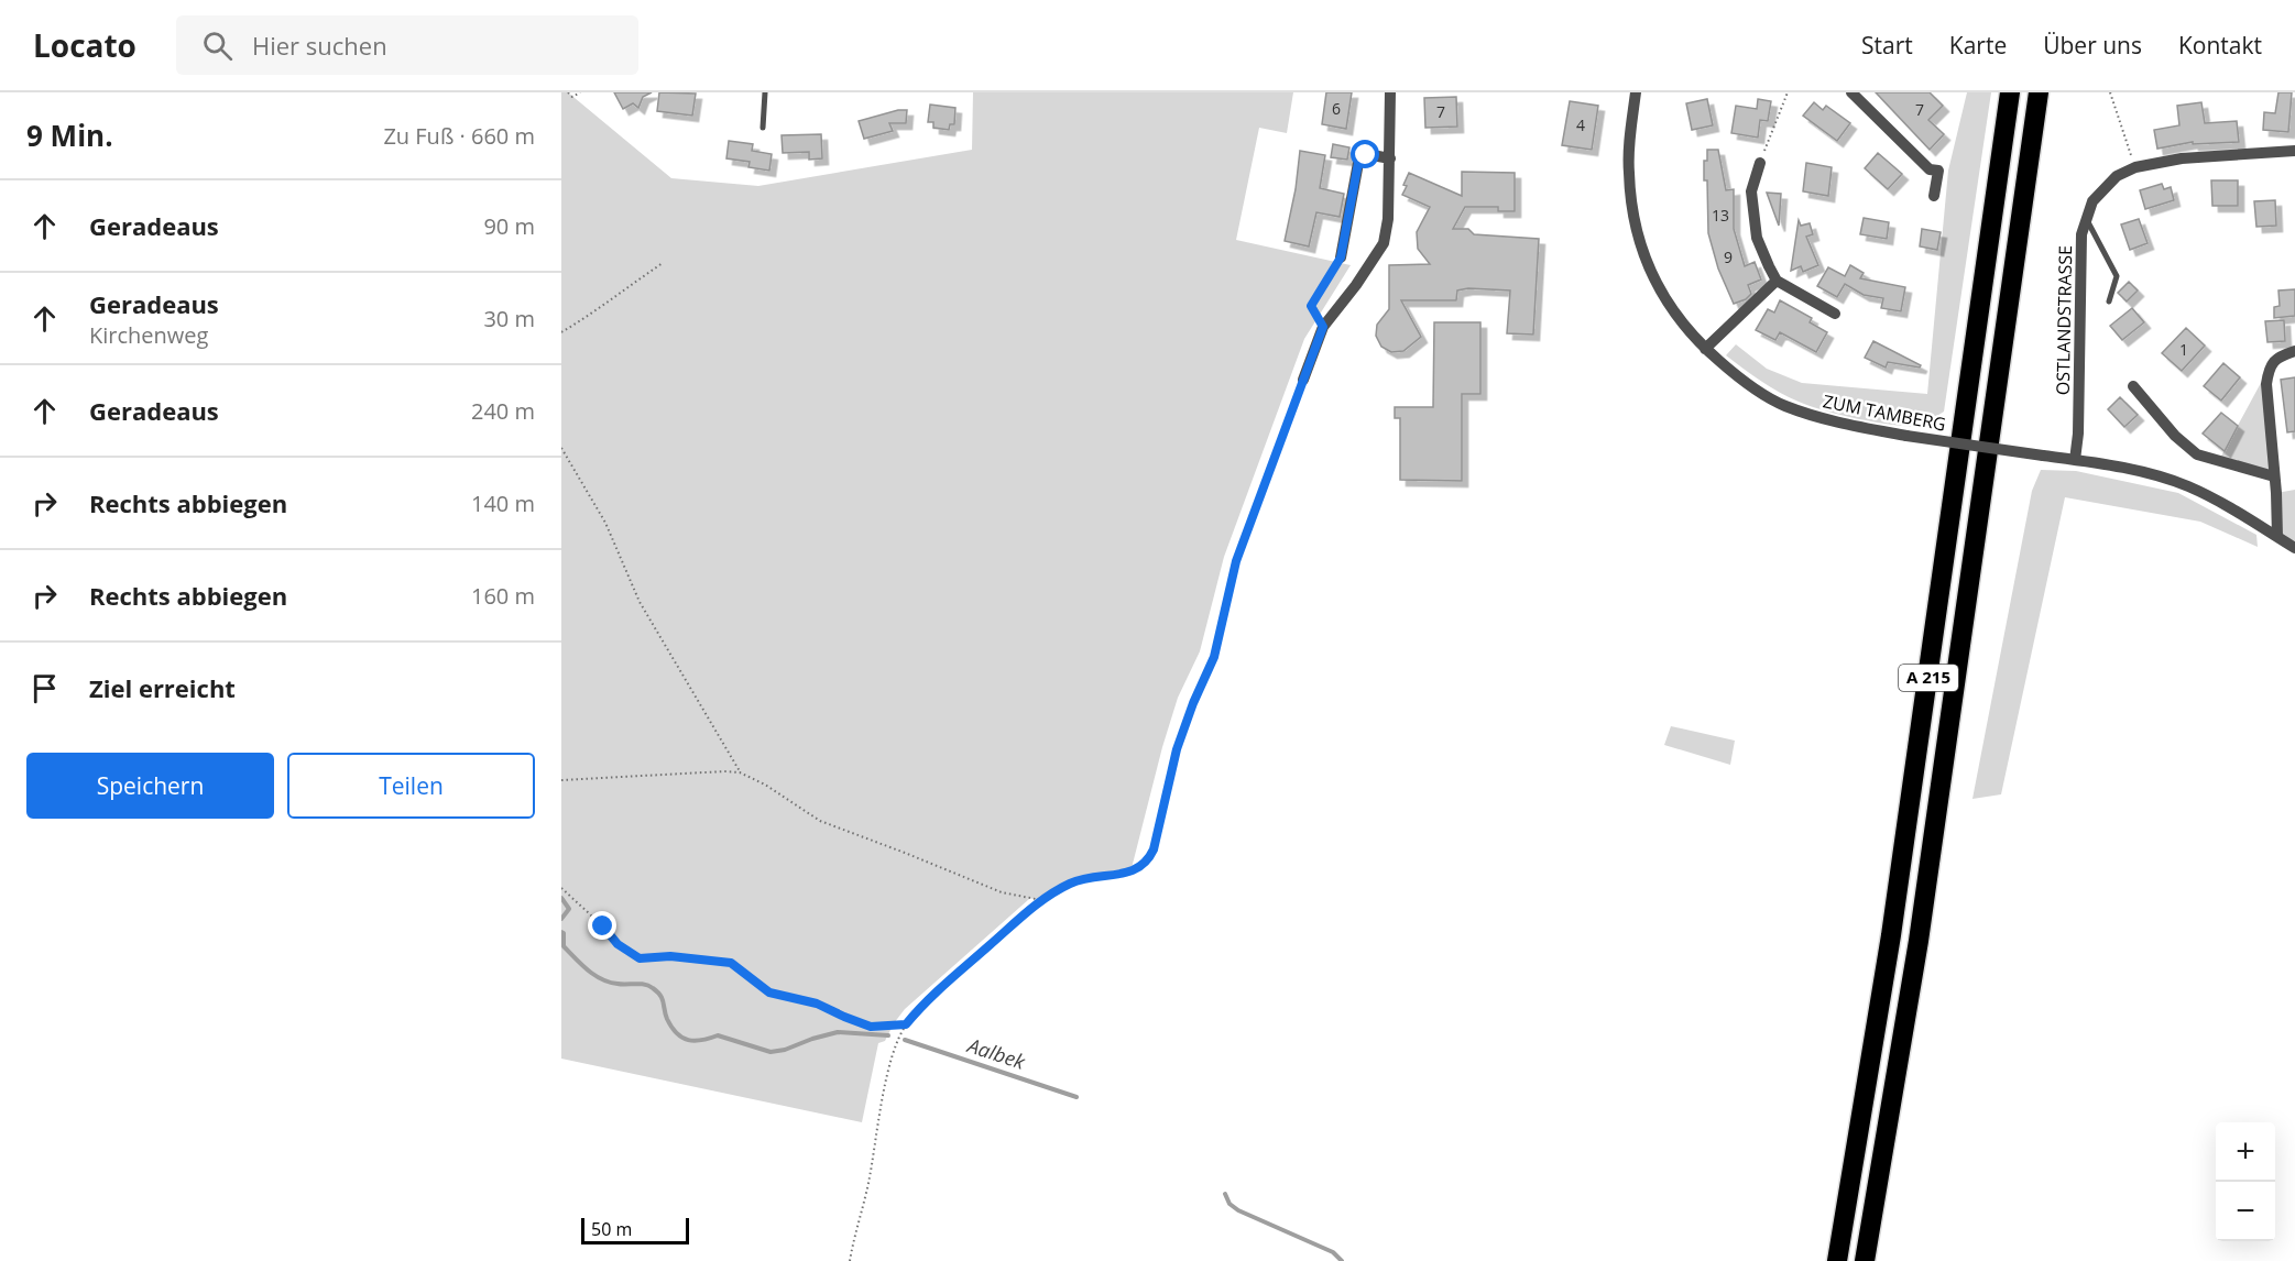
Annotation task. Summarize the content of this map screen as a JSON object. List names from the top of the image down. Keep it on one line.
{"streets":{"highway":["A 215"],"street":["OSTLANDSTRASSE","ZUM TAMBERG"]},"crossings":[["OSTLANDSTRASSE","ZUM TAMBERG"]],"water":["Aalbek"],"house_numbers":["6","7","7","4","13","9","1"],"scale_bar":"50 m","page":{"header":"Locato","search":"Hier suchen","nav":["Start","Karte","Über uns","Kontakt"],"heading":["9 Min.","Zu Fuß · 660 m"],"list":[["Geradeaus","90 m"],["Geradeaus","Kirchenweg","30 m"],["Geradeaus","240 m"],["Rechts abbiegen","140 m"],["Rechts abbiegen","160 m"],"Ziel erreicht"],"buttons":["Speichern","Teilen"],"map_buttons":["+","−"],"scale":"50 m"}}
